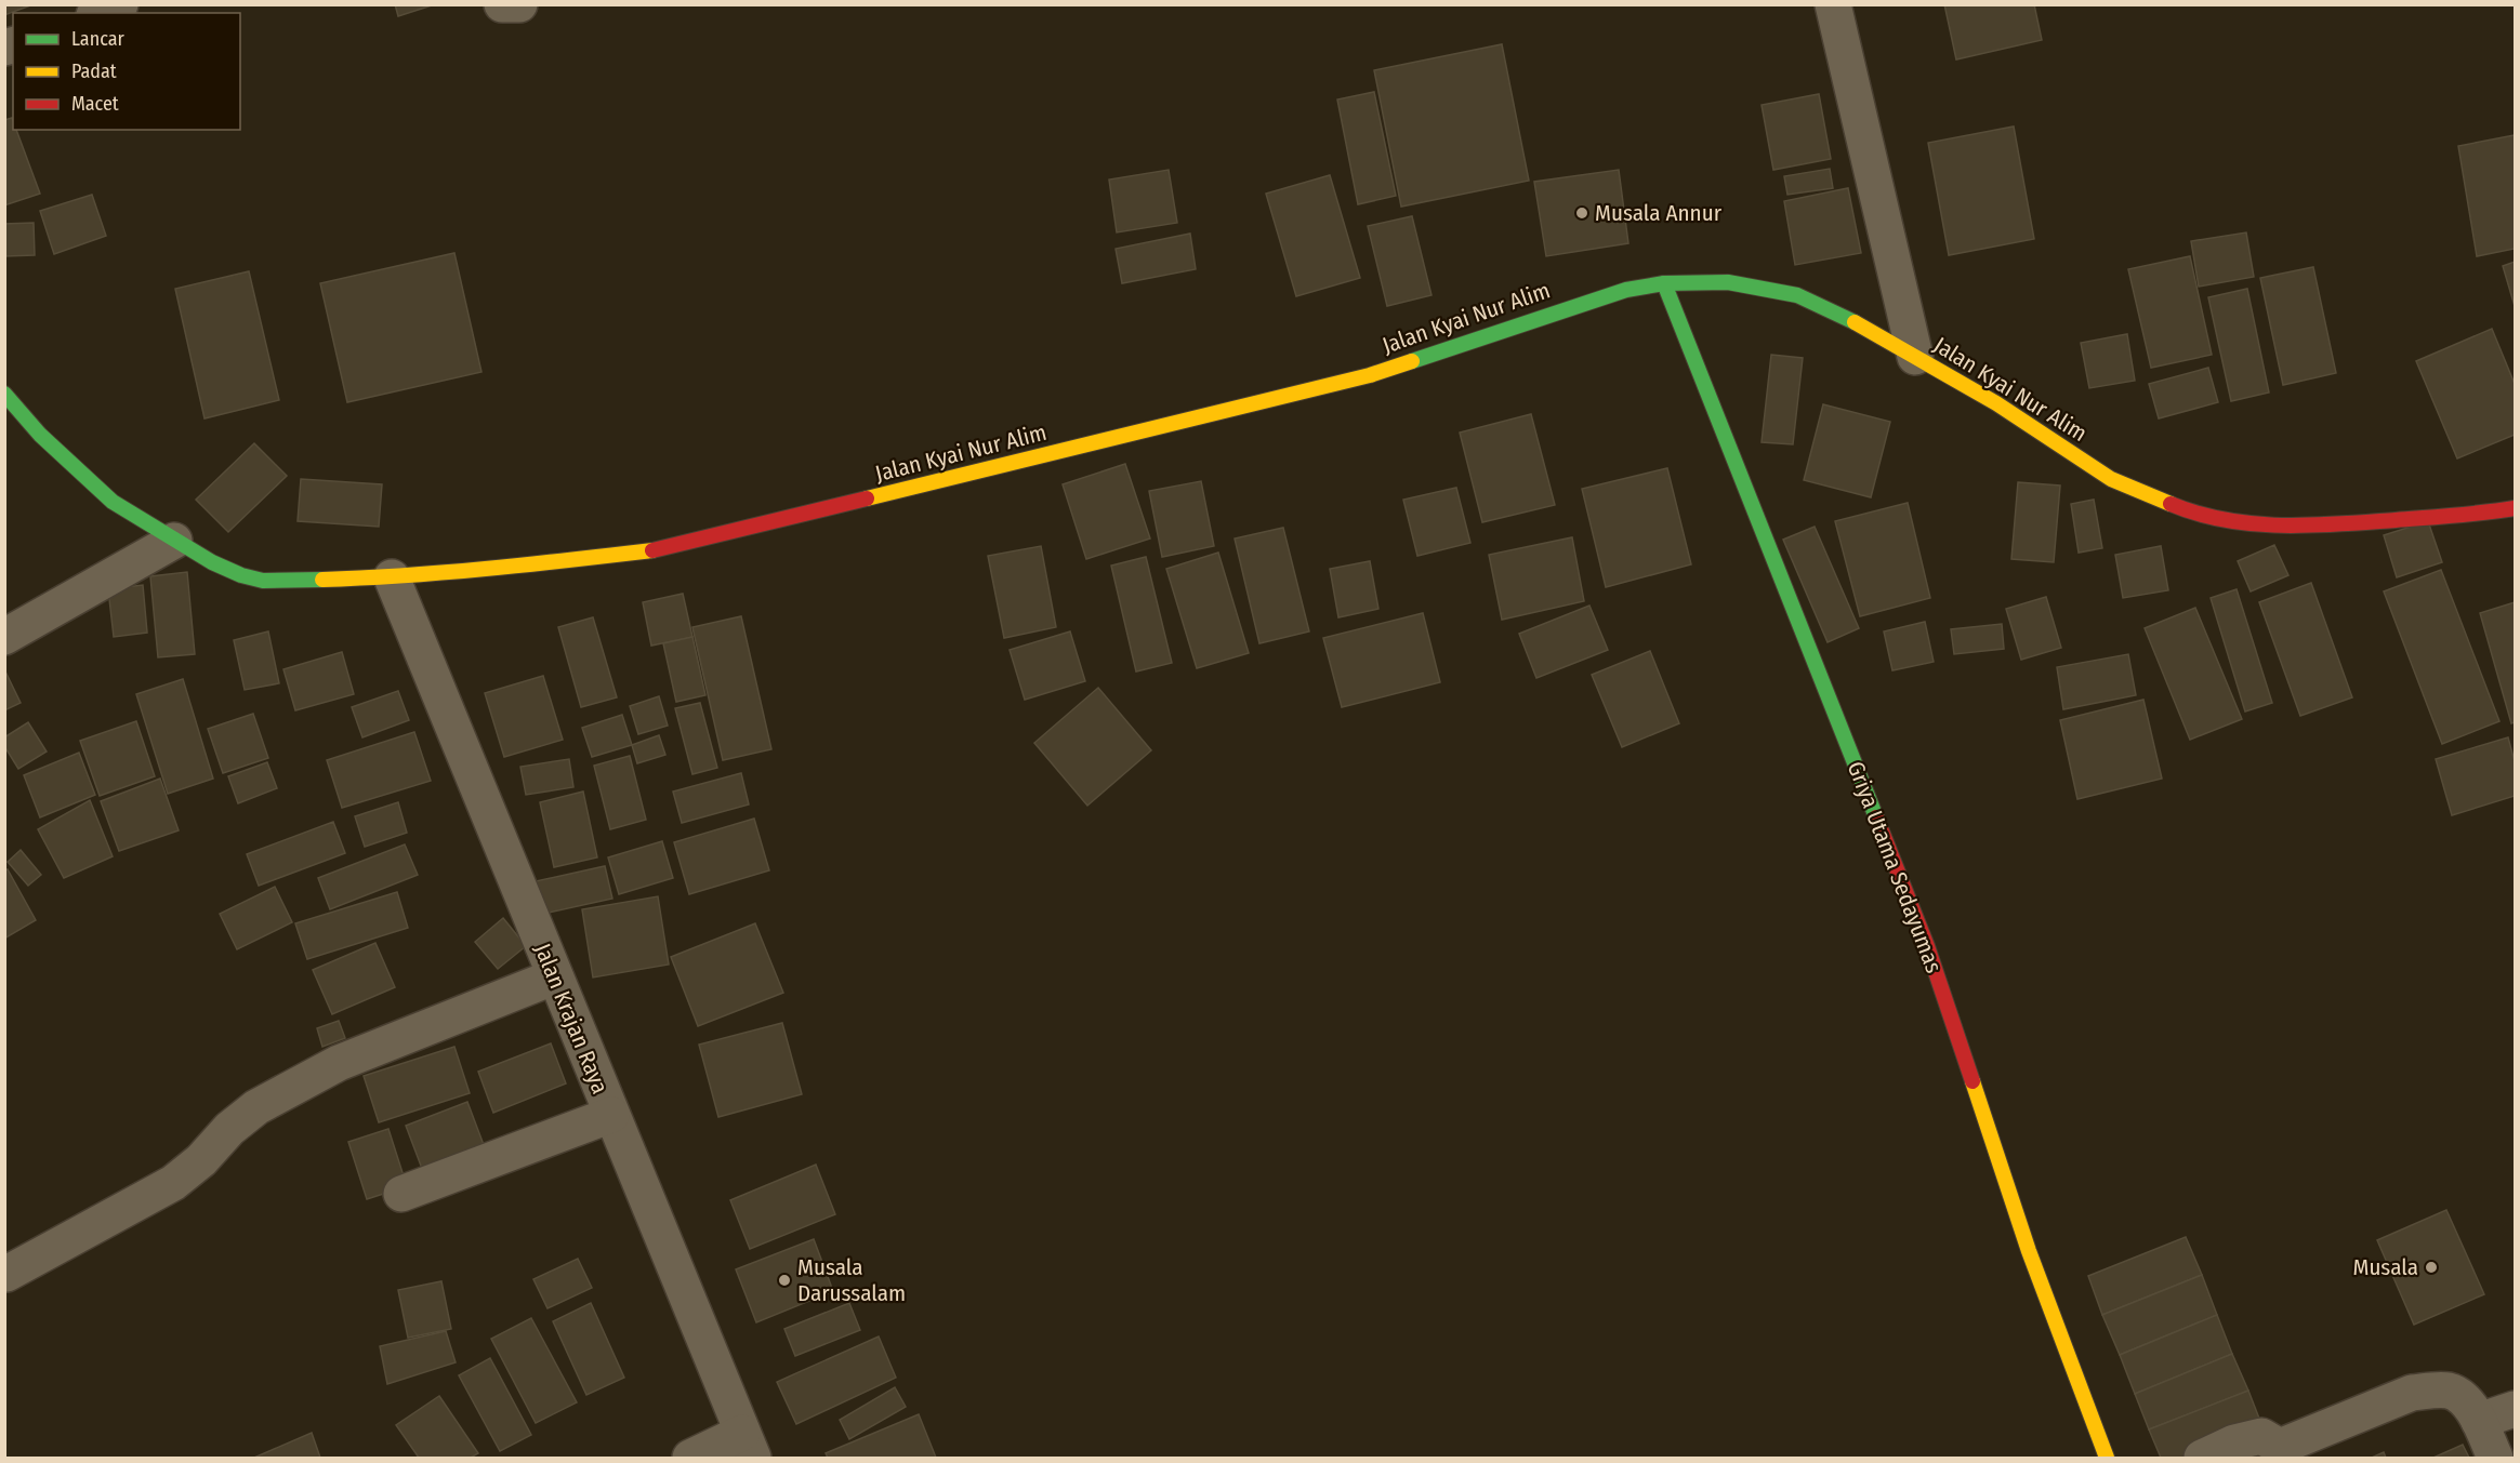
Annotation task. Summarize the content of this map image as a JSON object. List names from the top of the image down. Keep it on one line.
{"streets":{"street":["Jalan Kyai Nur Alim","Griya Utama Sedayumas","Jalan Krajan Raya"]},"crossings":[["Jalan Kyai Nur Alim","Griya Utama Sedayumas"],["Jalan Kyai Nur Alim","Jalan Krajan Raya"]],"places":["Musala Annur","Musala","Musala Darussalam"],"legend":["Lancar","Padat","Macet"]}
